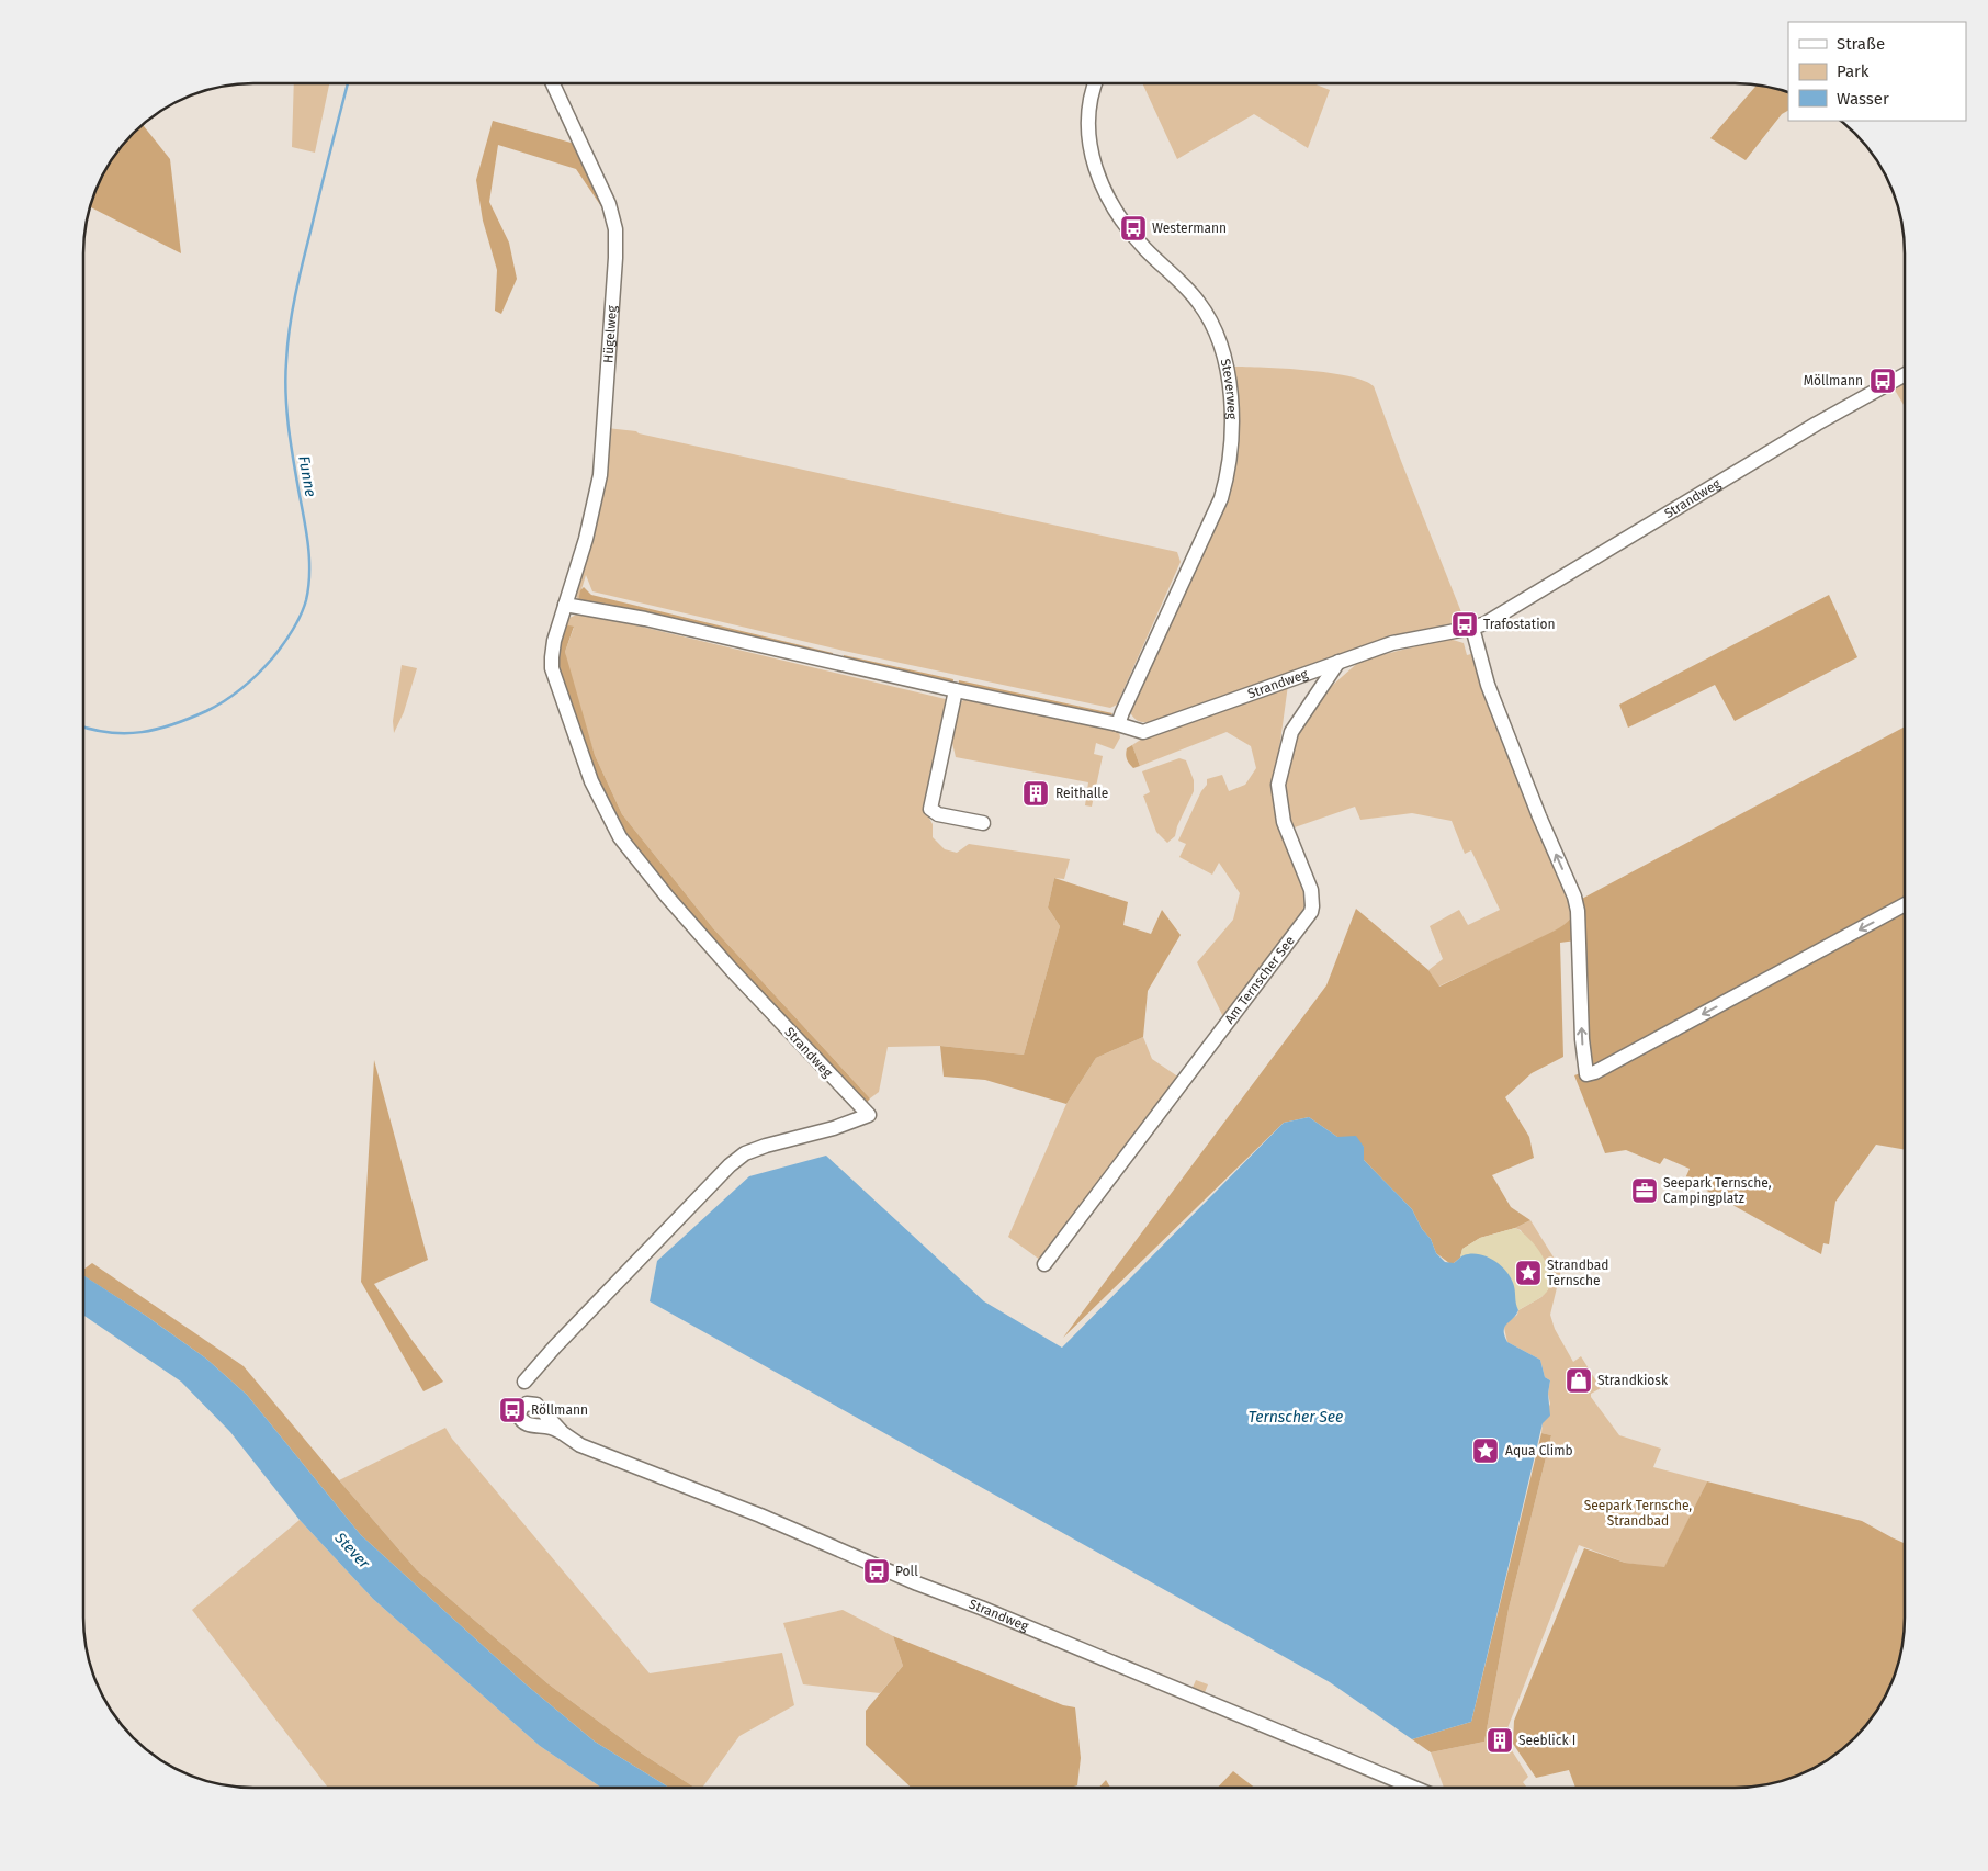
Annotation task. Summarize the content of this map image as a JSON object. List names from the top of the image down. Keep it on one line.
{"streets":{"street":["Hügelweg","Steverweg","Strandweg","Am Ternscher See"]},"crossings":[["Hügelweg","Strandweg"],["Steverweg","Strandweg"],["Strandweg","Am Ternscher See"]],"water":["Funne","Ternscher See","Stever"],"parks":["Seepark Ternsche, Strandbad"],"places":{"bus stop":["Westermann","Möllmann","Trafostation","Röllmann","Poll"],"building":["Reithalle","Seeblick I"],"office":["Seepark Ternsche, Campingplatz"],"place":["Strandbad Ternsche","Aqua Climb"],"shop":["Strandkiosk"]},"legend":["Straße","Park","Wasser"]}
